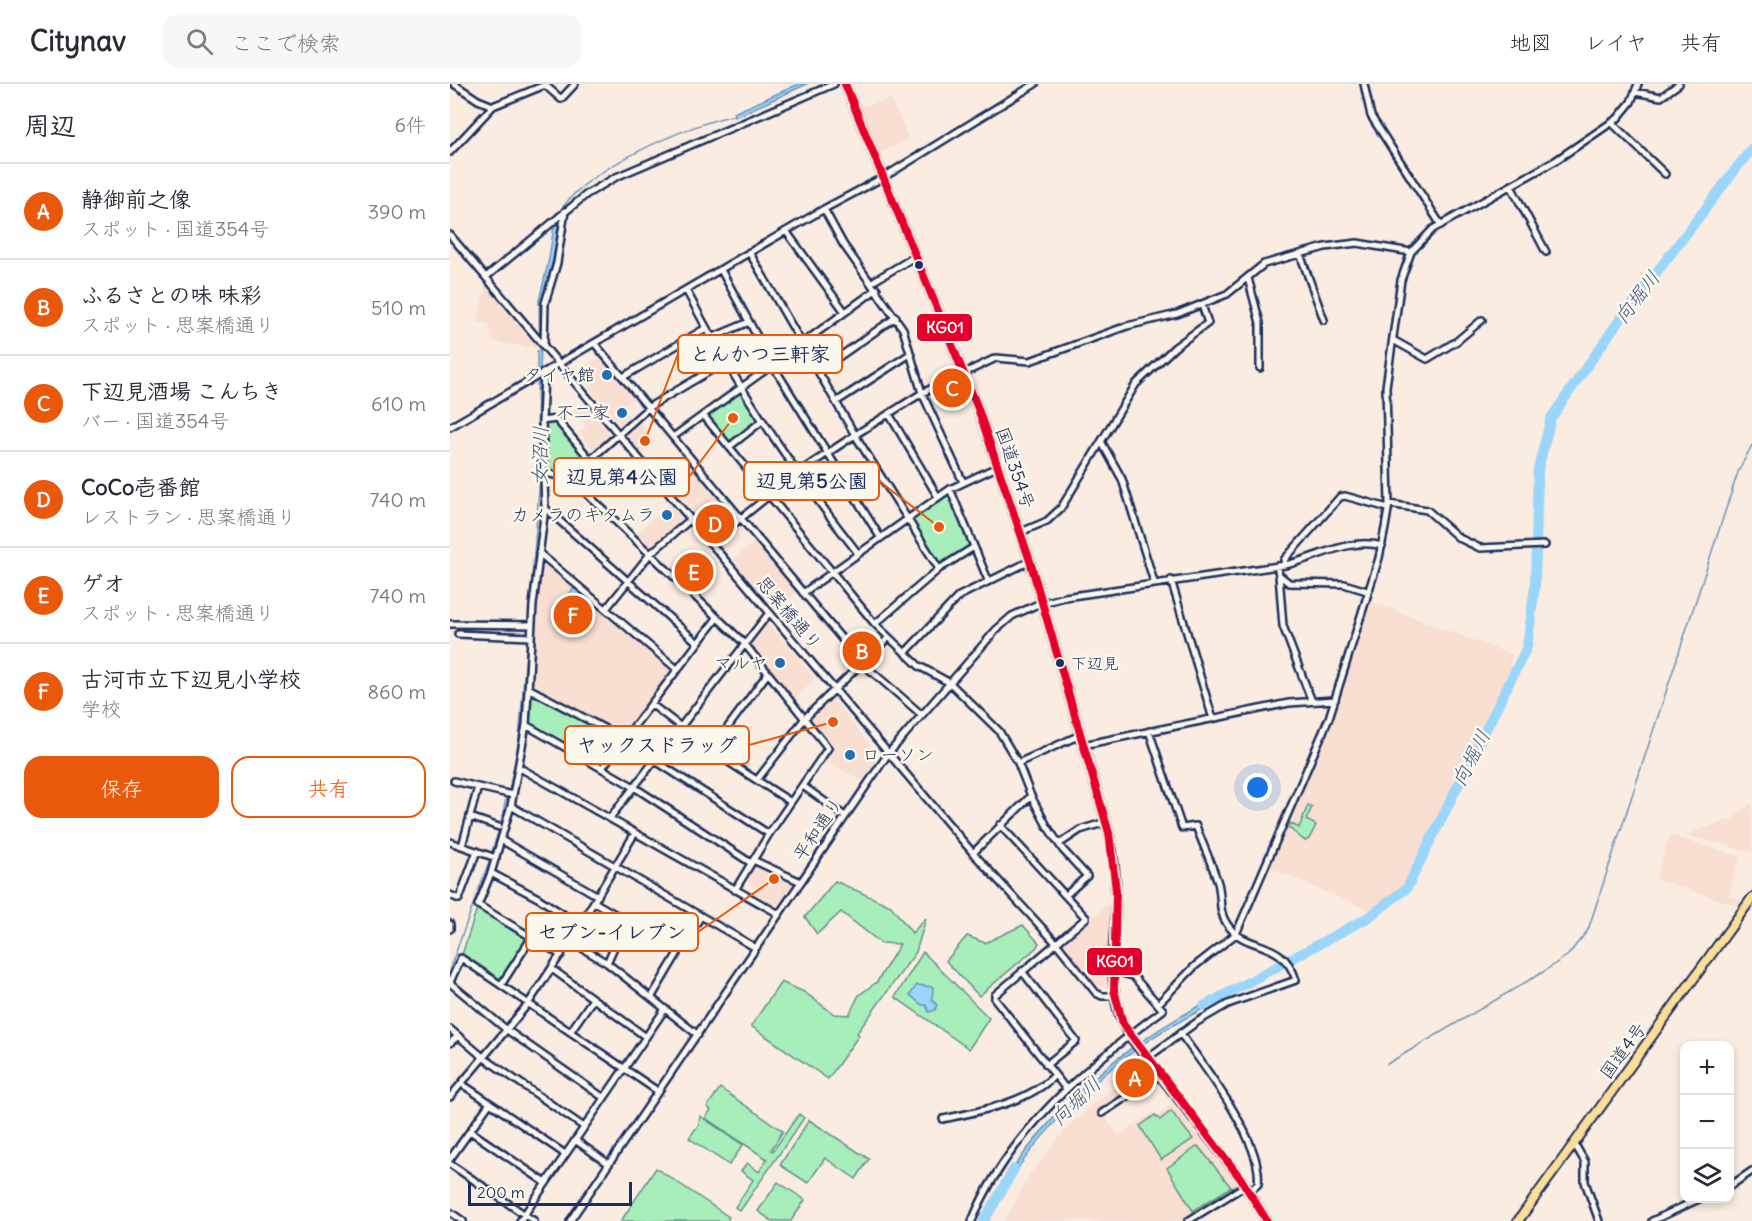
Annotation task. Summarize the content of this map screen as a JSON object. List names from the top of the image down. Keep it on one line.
{"streets":{"highway":["国道354号","国道4号"],"street":["思案橋通り","平和通り"]},"crossings":[["国道354号","思案橋通り"],["国道354号","平和通り"],["思案橋通り","平和通り"]],"water":["向堀川","女沼川"],"places":["タイヤ館","不二家","辺見第4公園","とんかつ三軒家","カメラのキタムラ","辺見第5公園","マルヤ","下辺見","ヤックスドラッグ","ローソン","セブン-イレブン"],"lines":["transit line KG01"],"scale_bar":"200 m","page":{"header":"Citynav","search":"ここで検索","nav":["地図","レイヤ","共有"],"heading":["周辺","6件"],"list":[{"mark":"A","name":"静御前之像","note":"スポット · 国道354号","value":"390 m"},{"mark":"B","name":"ふるさとの味 味彩","note":"スポット · 思案橋通り","value":"510 m"},{"mark":"C","name":"下辺見酒場 こんちき","note":"バー · 国道354号","value":"610 m"},{"mark":"D","name":"CoCo壱番館","note":"レストラン · 思案橋通り","value":"740 m"},{"mark":"E","name":"ゲオ","note":"スポット · 思案橋通り","value":"740 m"},{"mark":"F","name":"古河市立下辺見小学校","note":"学校","value":"860 m"}],"pins":["C","D","E","F","B","A"],"buttons":["保存","共有"],"map_buttons":["+","−"],"scale":"200 m"}}
